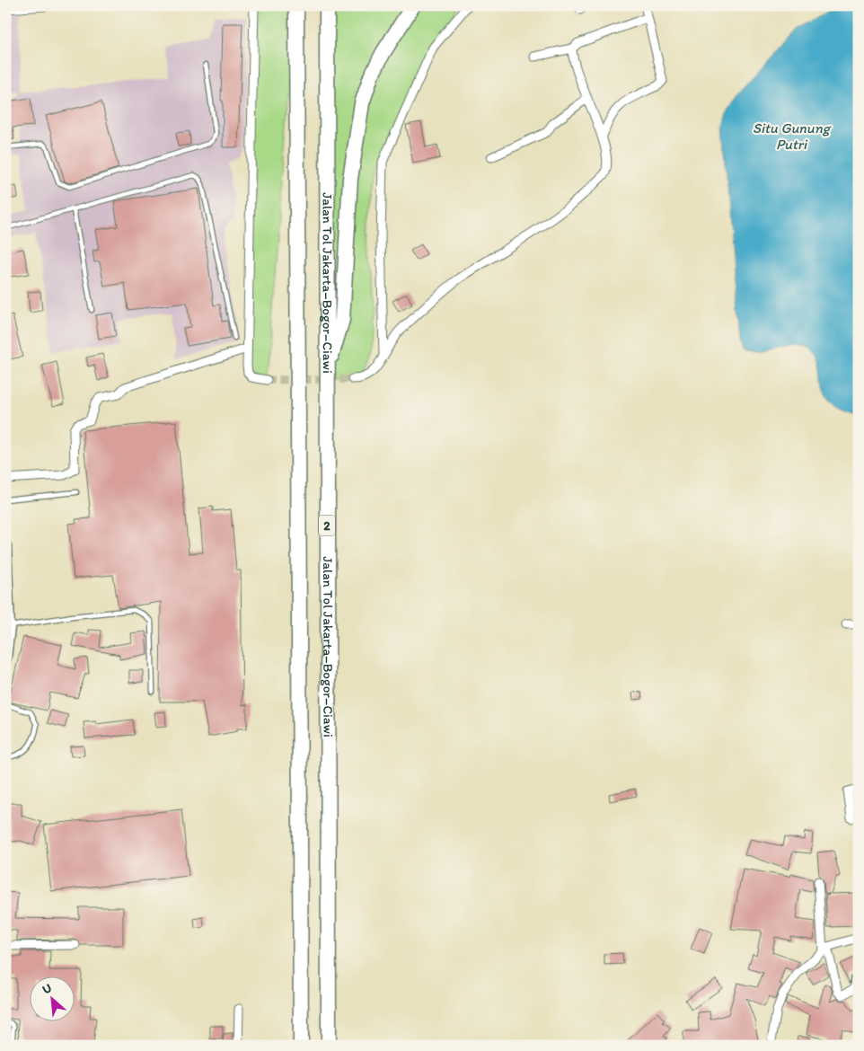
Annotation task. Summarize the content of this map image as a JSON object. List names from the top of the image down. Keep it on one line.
{"streets":{"highway":["Jalan Tol Jakarta–Bogor–Ciawi","2"]},"water":["Situ Gunung Putri"],"north":"top left"}
